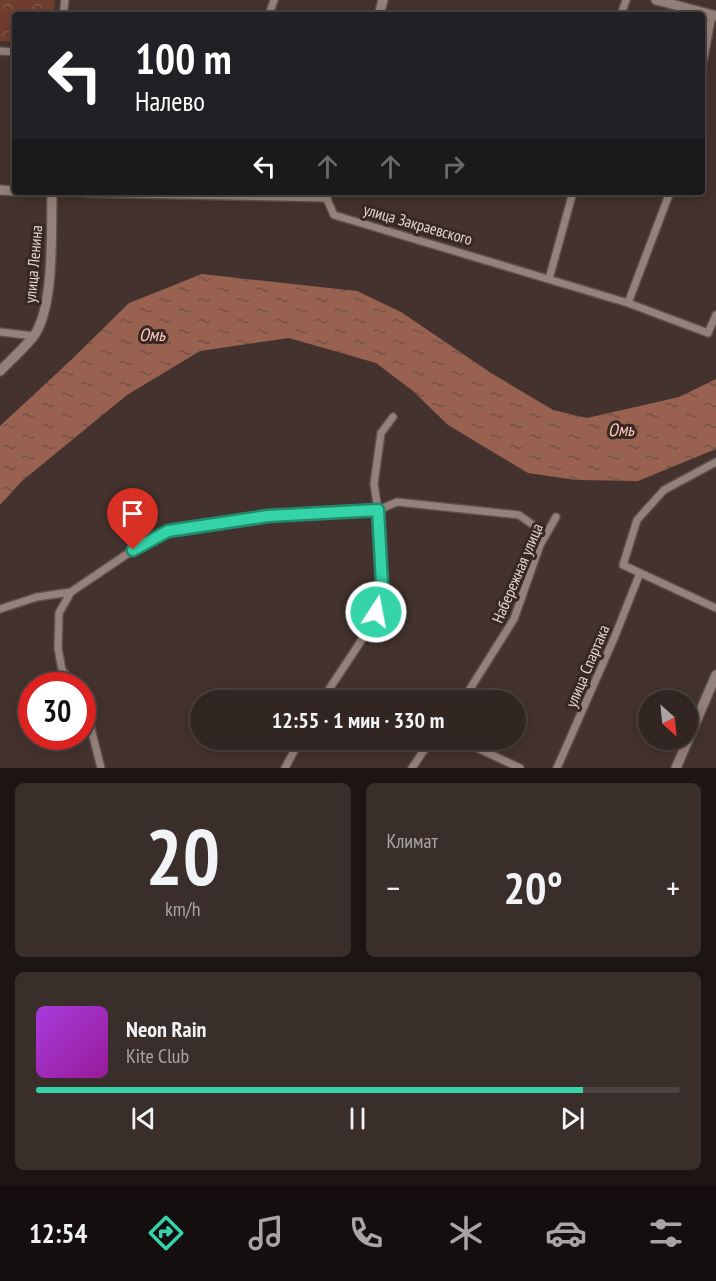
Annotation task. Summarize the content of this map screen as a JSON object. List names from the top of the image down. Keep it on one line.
{"streets":{"street":["улица Закраевского","улица Ленина","Набережная улица","улица Спартака"]},"water":["Омь"],"north":"bottom right","page":{"turn":["100 m","Налево"],"limit":"30","trip":"12:55 · 1 мин · 330 m","tile":[["20","km/h"],"Климат"],"heat":["−","20°","+"],"song":["Neon Rain","Kite Club"],"tabs":"12:54"}}
